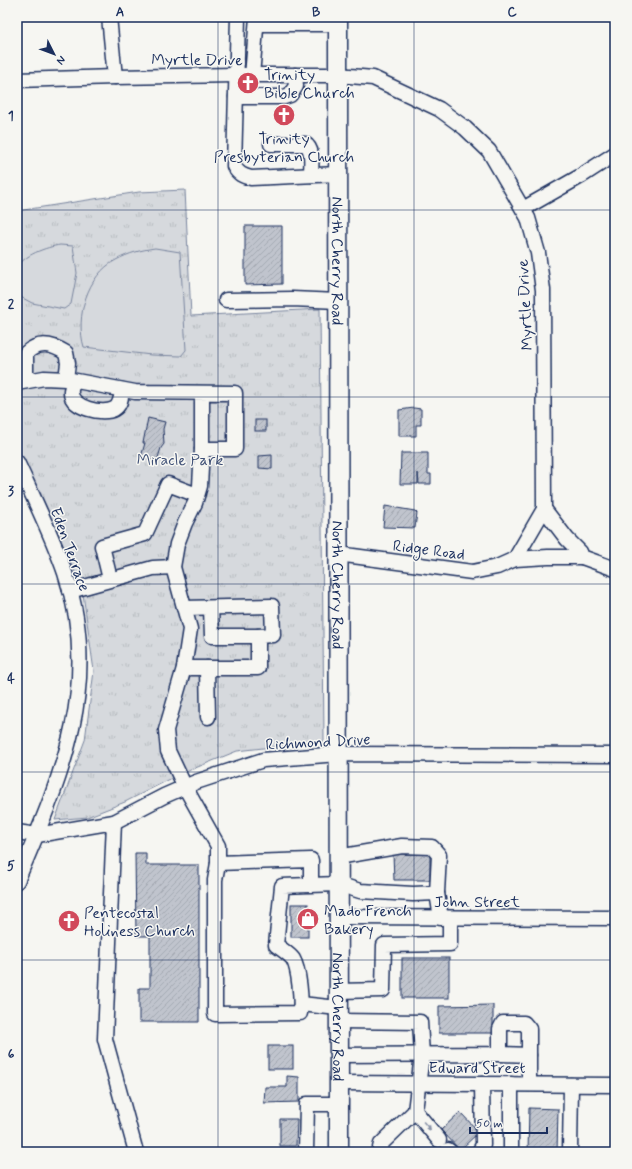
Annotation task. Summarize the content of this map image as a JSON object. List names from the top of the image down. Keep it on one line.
{"streets":{"main road":["North Cherry Road"],"street":["Myrtle Drive","Eden Terrace","Ridge Road","Richmond Drive","John Street","Edward Street"]},"crossings":[["Myrtle Drive","North Cherry Road"],["North Cherry Road","Ridge Road"],["North Cherry Road","Richmond Drive"],["North Cherry Road","John Street"],["North Cherry Road","Edward Street"],["Eden Terrace","Richmond Drive"]],"parks":["Miracle Park"],"places":{"church":["Trinity Bible Church","Trinity Presbyterian Church","Pentecostal Holiness Church"],"shop":["Mado French Bakery"]},"scale_bar":"50 m","north":"bottom right","grid":{"columns":["A","B","C"],"rows":["1","2","3","4","5","6"]}}
